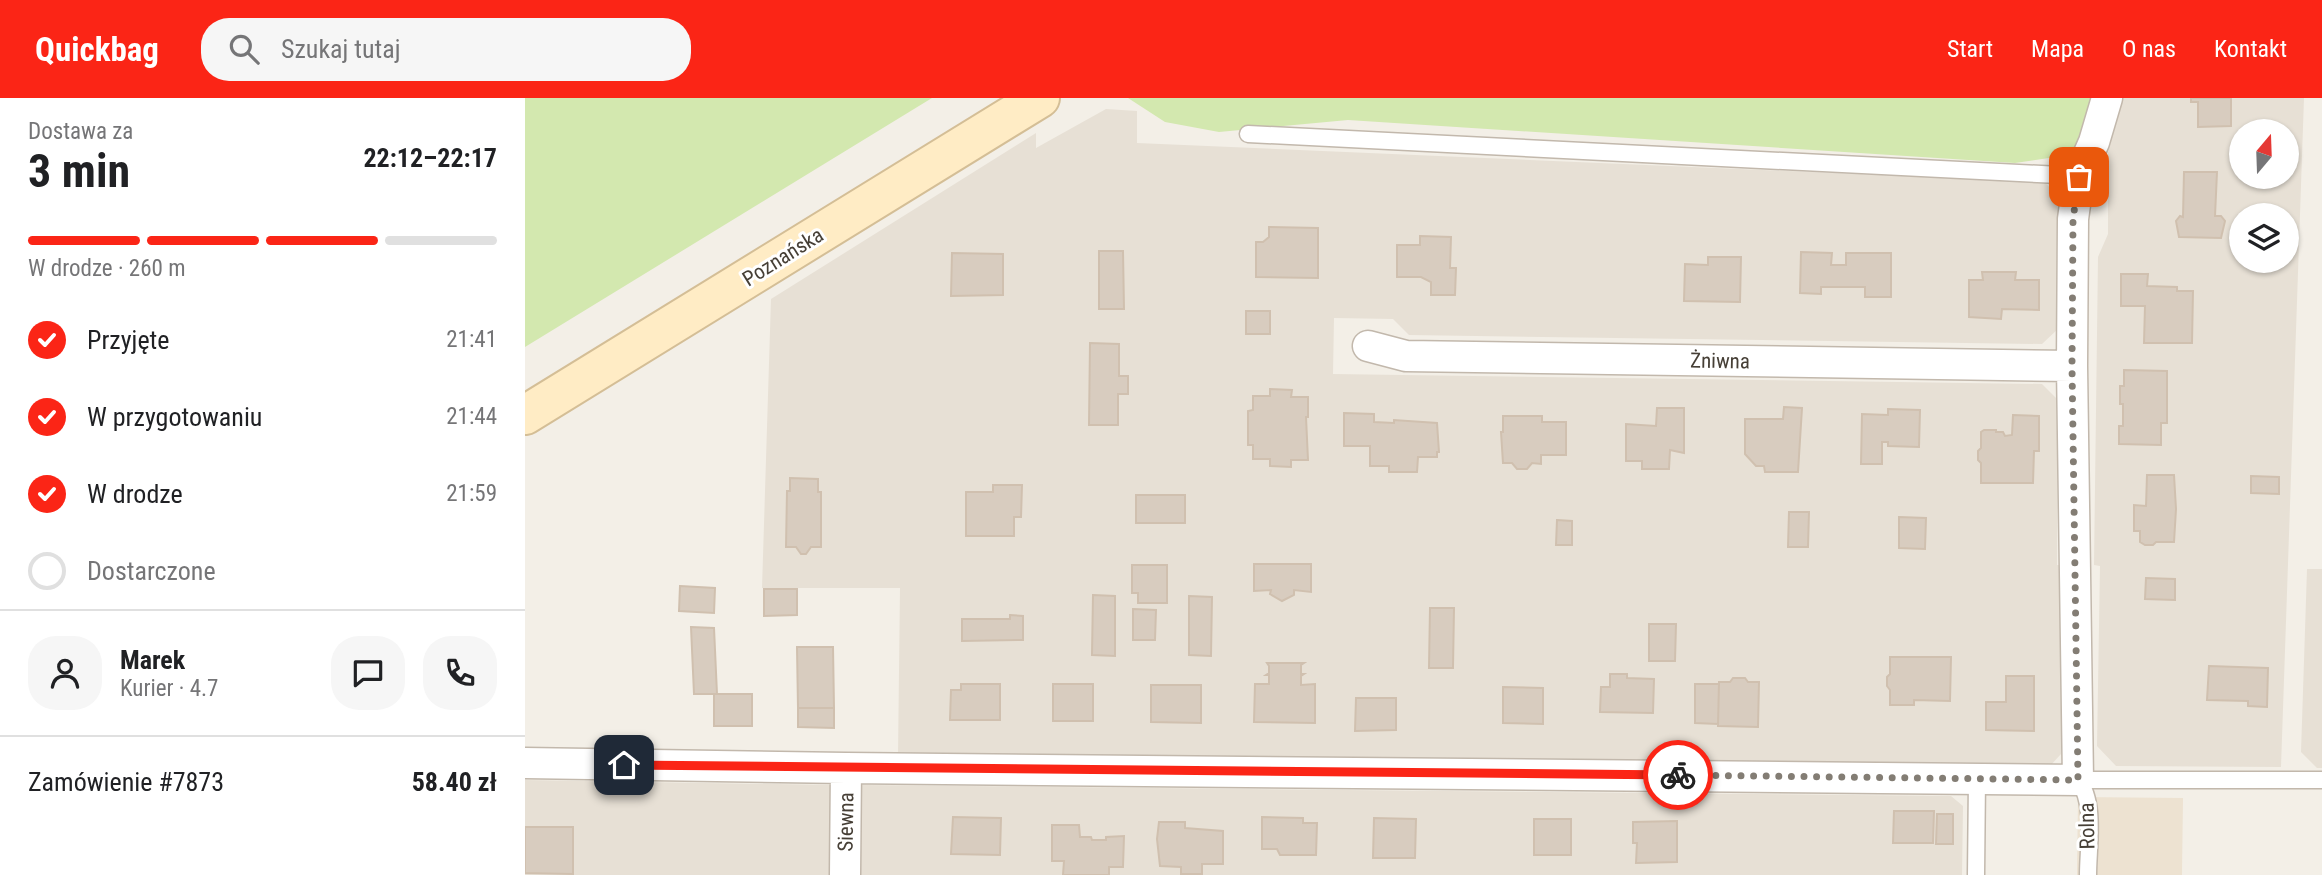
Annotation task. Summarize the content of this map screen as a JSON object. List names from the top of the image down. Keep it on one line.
{"streets":{"street":["Poznańska","Żniwna","Siewna","Rolna"]},"crossings":[["Siewna","Rolna"]],"north":"top","page":{"header":"Quickbag","search":"Szukaj tutaj","nav":["Start","Mapa","O nas","Kontakt"],"heading":["3 min","Dostawa za","22:12–22:17"],"panel":["Marek","Kurier · 4.7","Zamówienie #7873","58.40 zł"],"bar":"W drodze · 260 m","list":[["Przyjęte","21:41"],["W przygotowaniu","21:44"],["W drodze","21:59"],"Dostarczone"]}}
